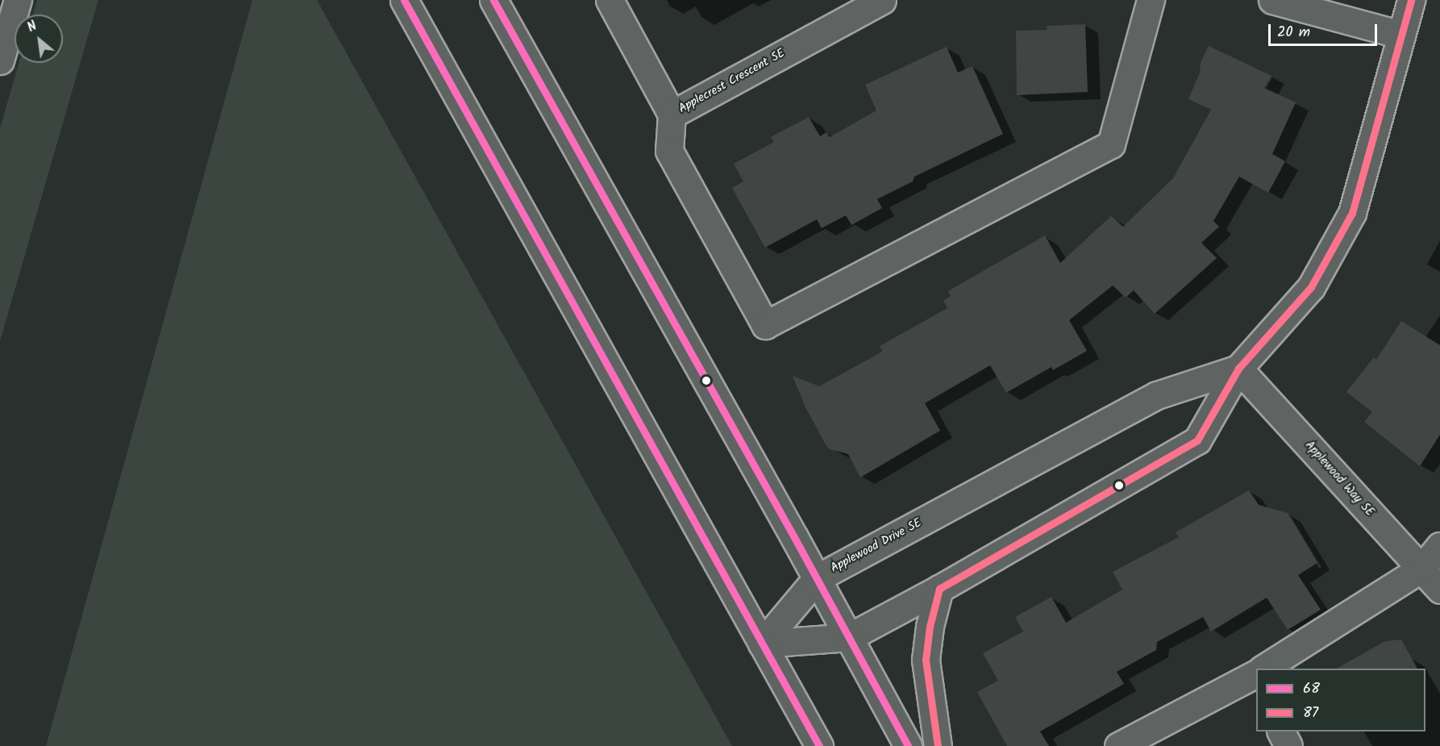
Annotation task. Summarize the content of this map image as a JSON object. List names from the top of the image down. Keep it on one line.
{"streets":{"street":["Applecrest Crescent SE","Applewood Way SE","Applewood Drive SE"]},"crossings":[["Applewood Way SE","Applewood Drive SE"]],"lines":["transit line 68","transit line 87"],"legend":["68","87"],"scale_bar":"20 m","north":"top left"}
